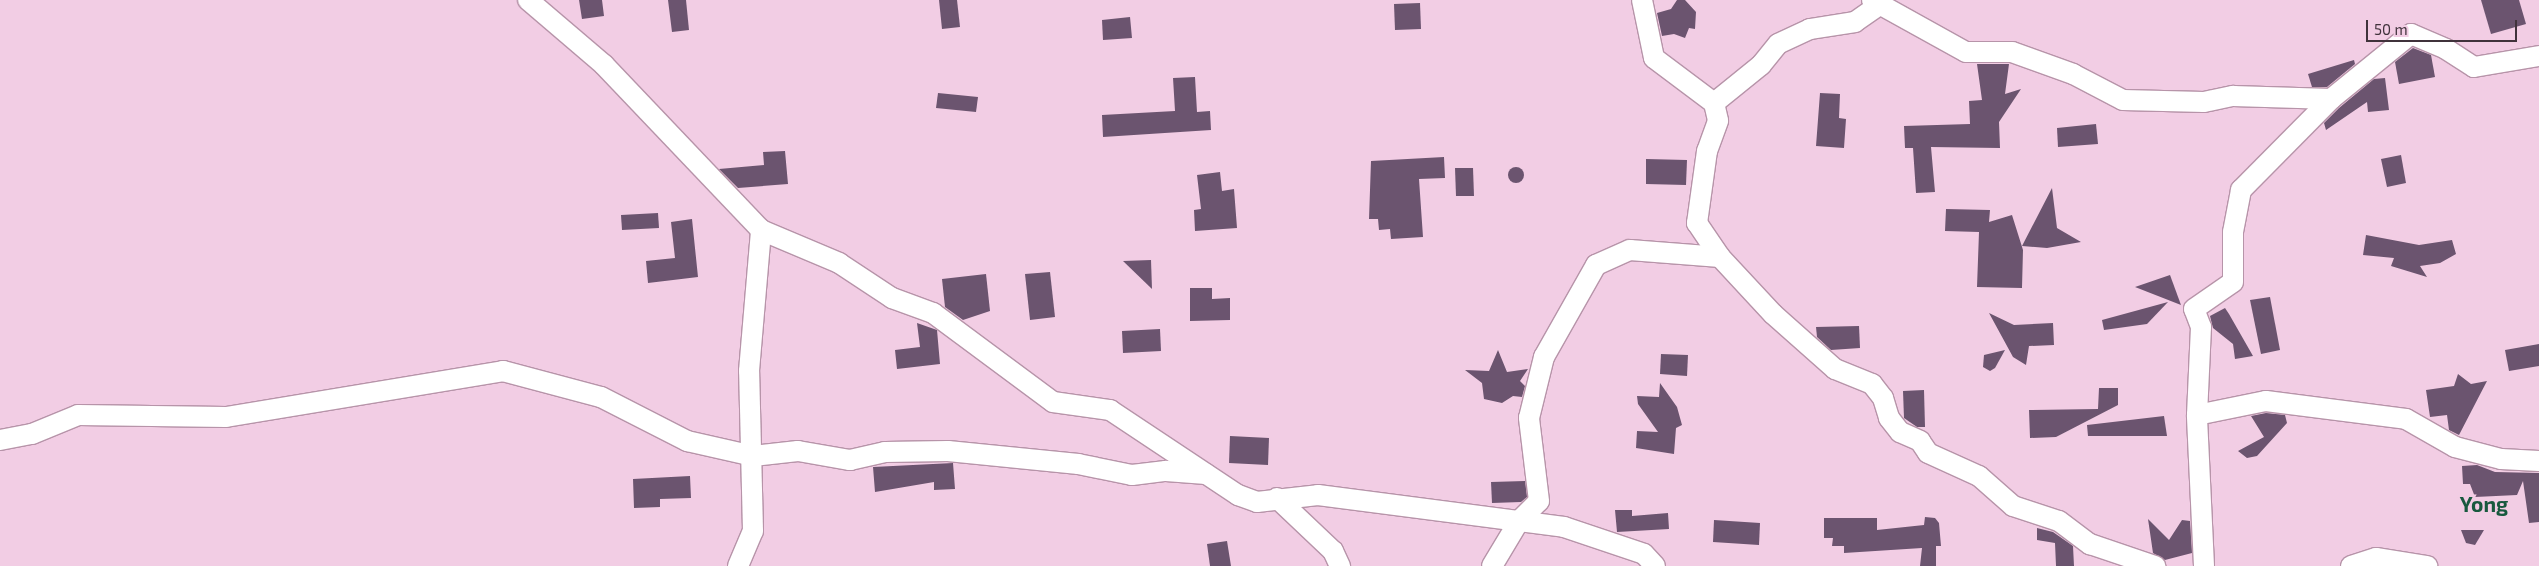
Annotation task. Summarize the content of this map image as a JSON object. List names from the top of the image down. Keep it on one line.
{"districts":["Yong"],"scale_bar":"50 m"}
